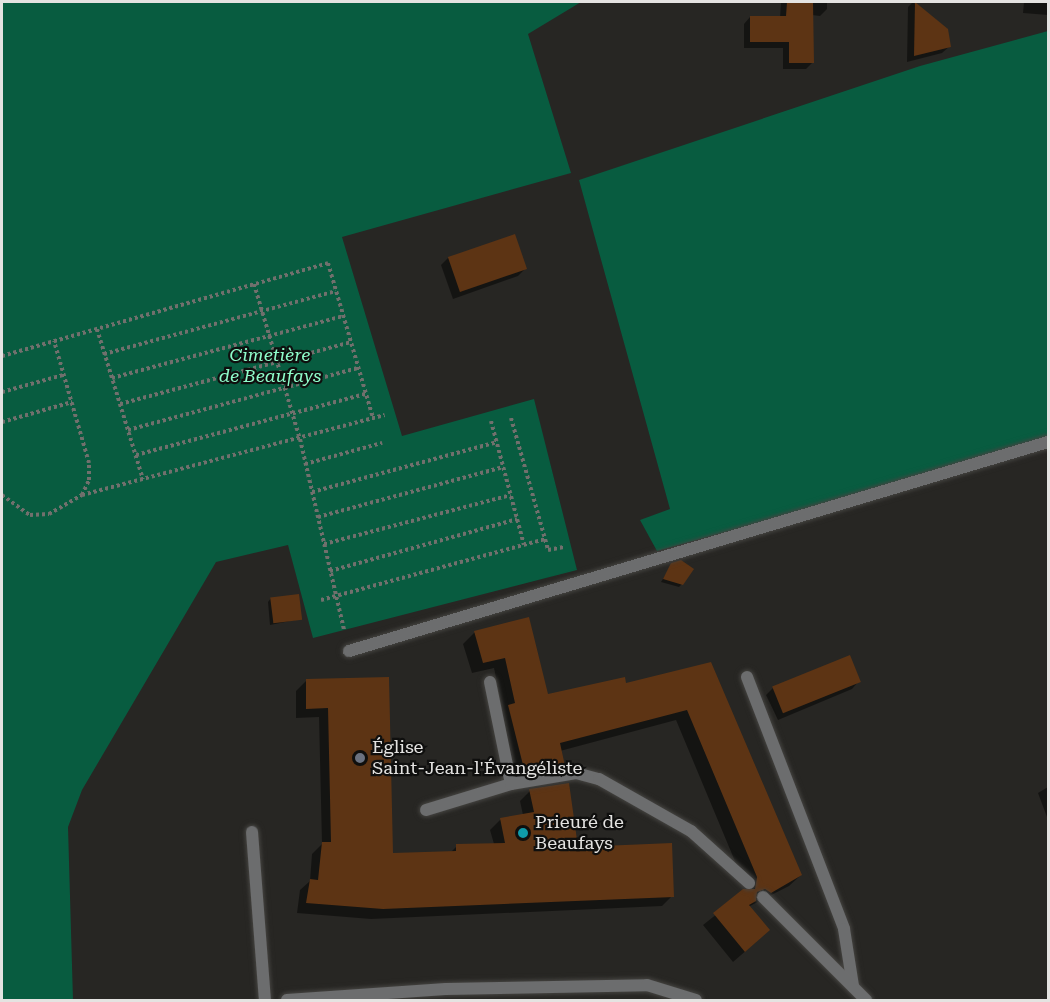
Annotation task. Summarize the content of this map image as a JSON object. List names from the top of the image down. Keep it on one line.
{"parks":["Cimetière de Beaufays"],"places":["Église Saint-Jean-l'Évangéliste","Prieuré de Beaufays"]}
